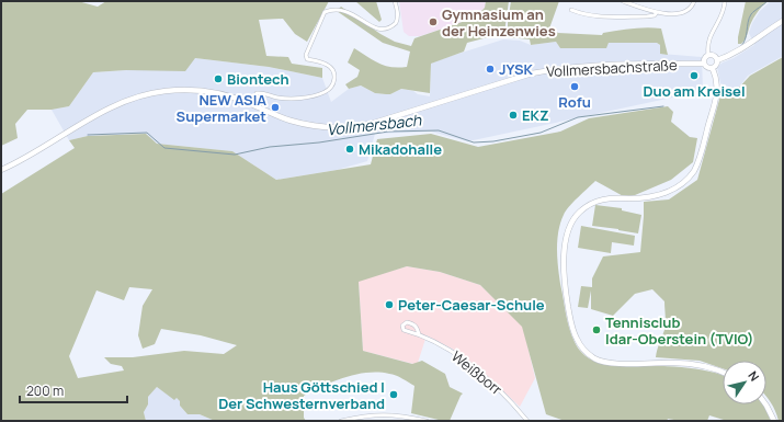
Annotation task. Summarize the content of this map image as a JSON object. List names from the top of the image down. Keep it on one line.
{"streets":{"main road":["Vollmersbachstraße"],"street":["Weißborr"]},"water":["Vollmersbach"],"places":["Gymnasium an der Heinzenwies","JYSK","Duo am Kreisel","Biontech","Rofu","NEW ASIA Supermarket","EKZ","Mikadohalle","Peter-Caesar-Schule","Tennisclub Idar-Oberstein (TVIO)","Haus Göttschied | Der Schwesternverband"],"scale_bar":"200 m","north":"top right"}
